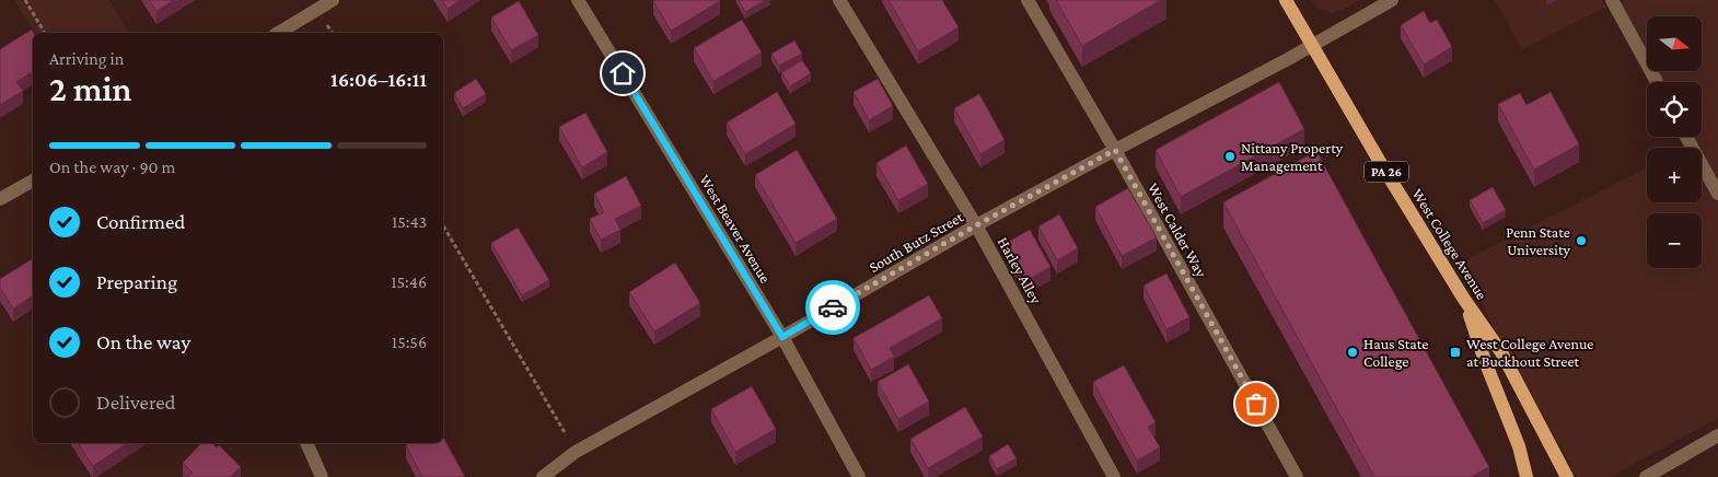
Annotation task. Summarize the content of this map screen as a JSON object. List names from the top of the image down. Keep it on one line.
{"streets":{"main road":["PA 26","West College Avenue"],"street":["West Beaver Avenue","West Calder Way","South Butz Street","Harley Alley"]},"crossings":[["PA 26","West College Avenue"],["West Beaver Avenue","South Butz Street"],["West Calder Way","South Butz Street"],["South Butz Street","West College Avenue"],["South Butz Street","Harley Alley"]],"places":{"other":["Nittany Property Management","Penn State University","Haus State College"],"transit":["West College Avenue at Buckhout Street"]},"north":"right","page":{"map_buttons":["+","−"],"heading":["2 min","Arriving in","16:06–16:11"],"bar":"On the way · 90 m","list":[["Confirmed","15:43"],["Preparing","15:46"],["On the way","15:56"],"Delivered"]}}
